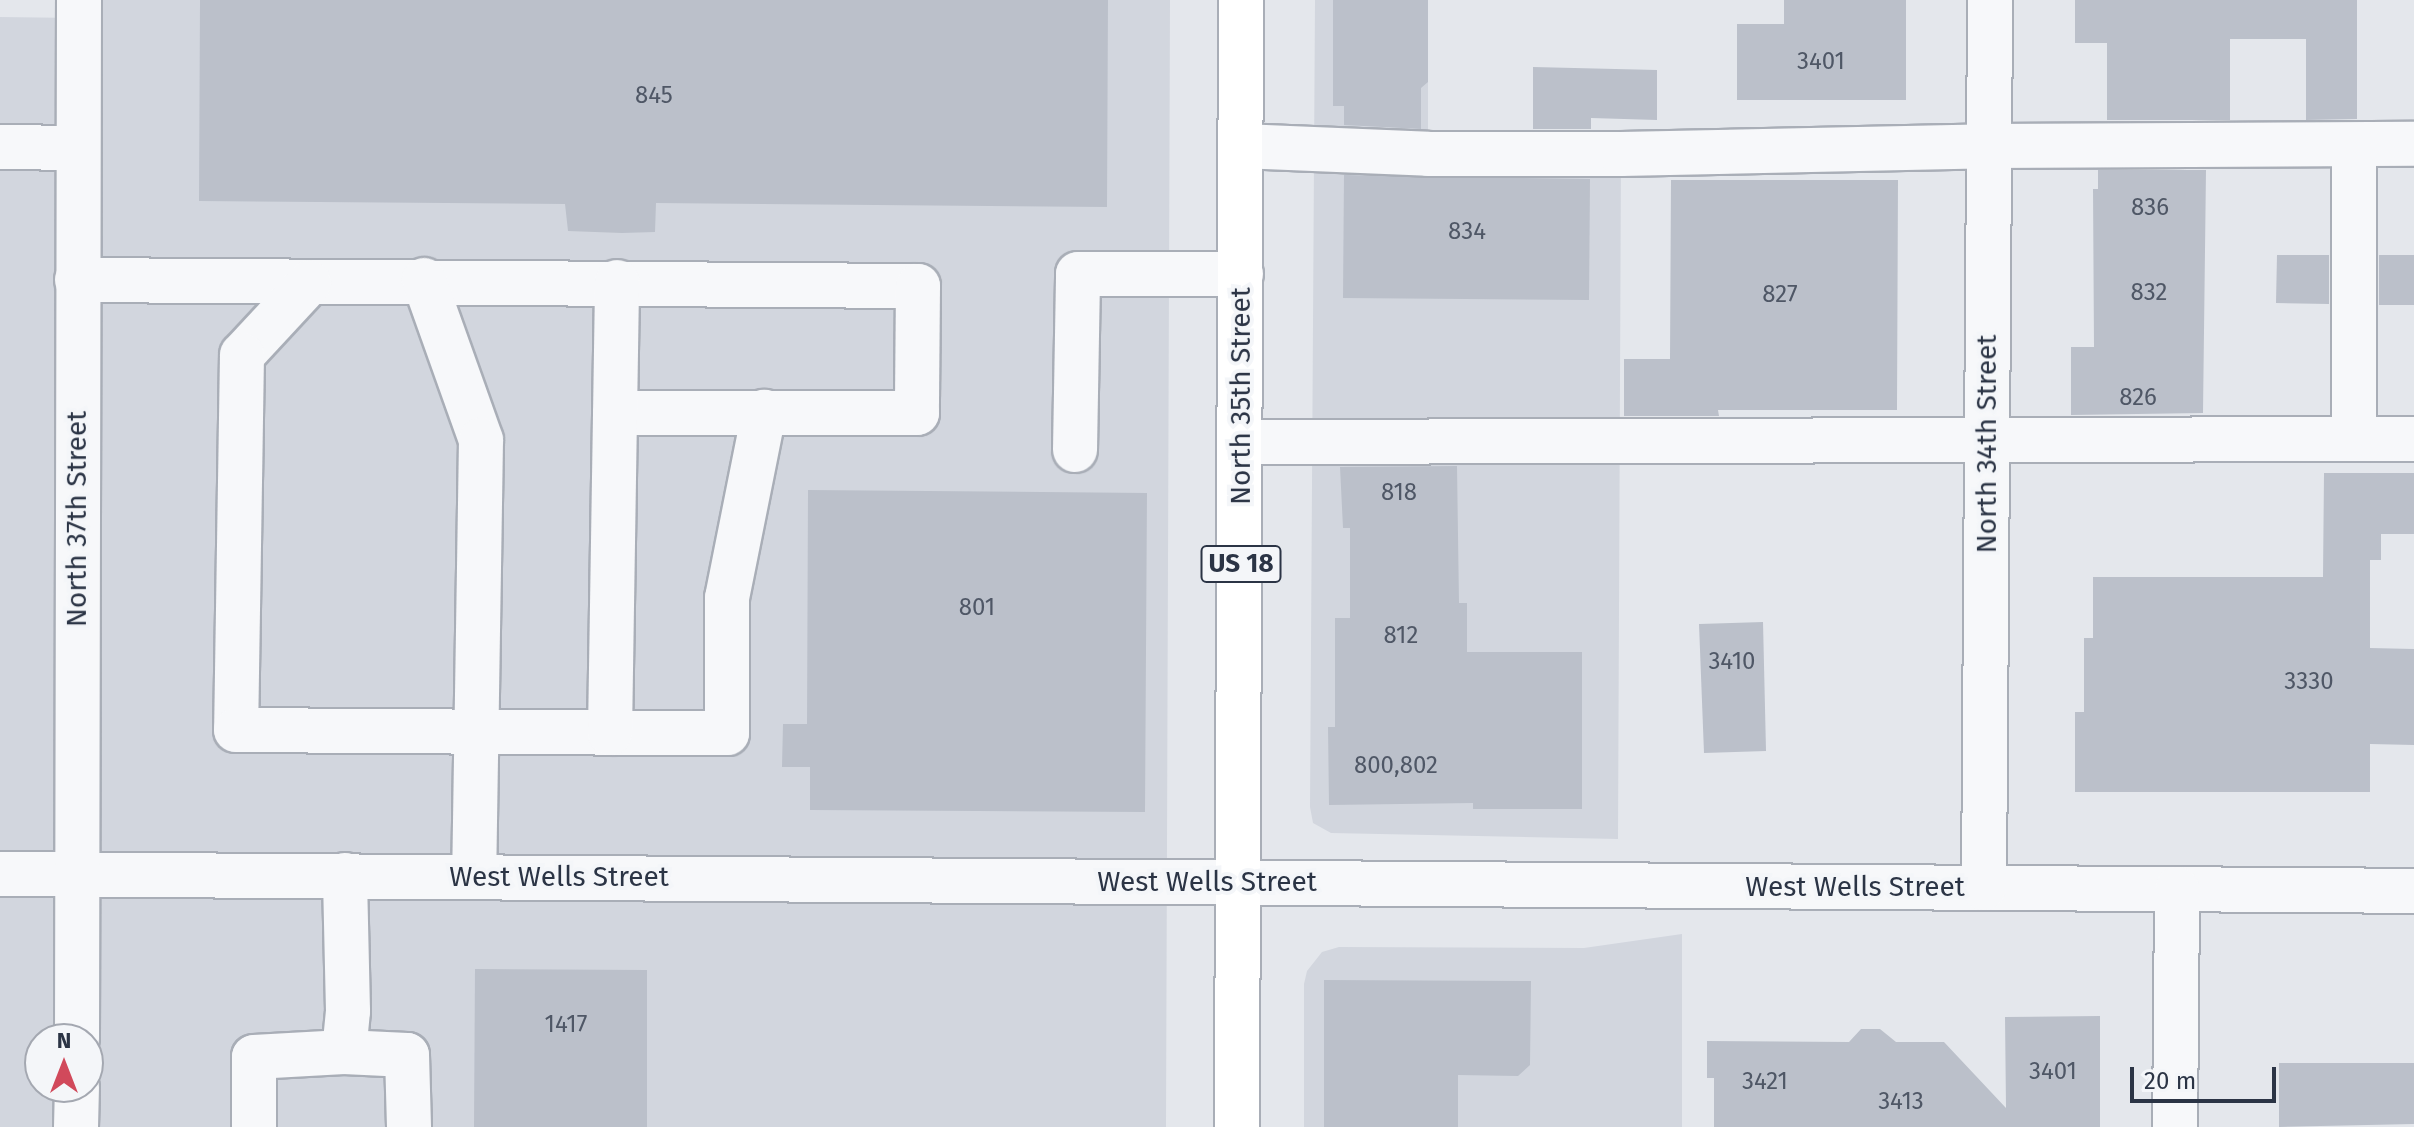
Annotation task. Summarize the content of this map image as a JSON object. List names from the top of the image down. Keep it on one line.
{"streets":{"main road":["North 35th Street","US 18"],"street":["North 34th Street","North 37th Street","West Wells Street"]},"crossings":[["North 35th Street","West Wells Street"],["North 34th Street","West Wells Street"],["North 37th Street","West Wells Street"]],"house_numbers":["3401","845","836","834","832","827","826","818","801","812","3410","3330","800,802","1417","3401","3421","3413"],"scale_bar":"20 m","north":"top"}
